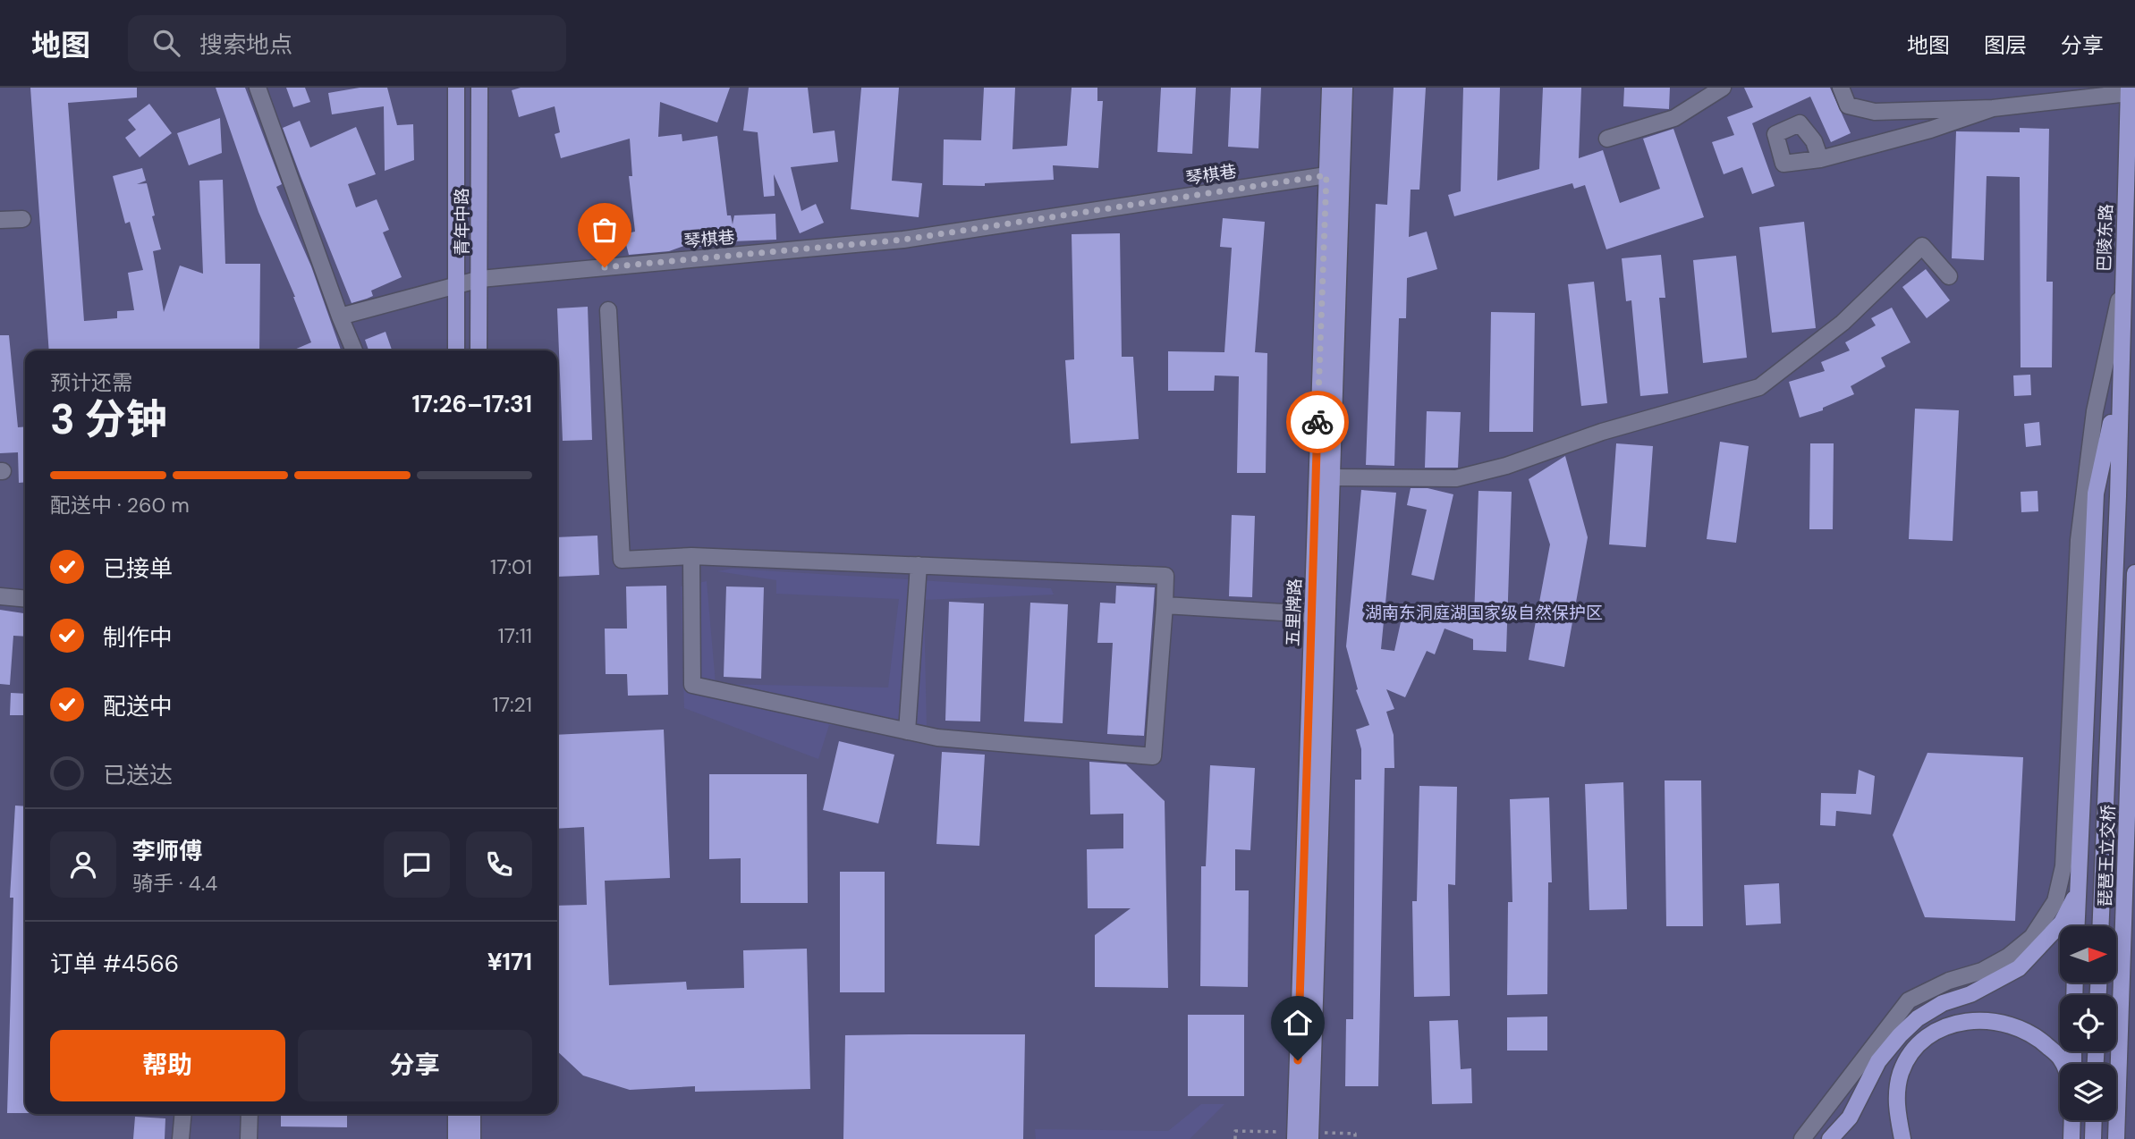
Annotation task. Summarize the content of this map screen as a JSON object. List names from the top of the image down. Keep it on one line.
{"streets":{"main road":["青年中路","巴陵东路","五里牌路","琵琶王立交桥"],"street":["琴棋巷"]},"crossings":[["琴棋巷","青年中路"],["琴棋巷","五里牌路"]],"parks":["湖南东洞庭湖国家级自然保护区"],"north":"right","page":{"header":"地图","search":"搜索地点","nav":["地图","图层","分享"],"heading":["3 分钟","预计还需","17:26–17:31"],"panel":["李师傅","骑手 · 4.4","订单 #4566","¥171"],"bar":"配送中 · 260 m","list":[["已接单","17:01"],["制作中","17:11"],["配送中","17:21"],"已送达"],"buttons":["帮助","分享"]}}
